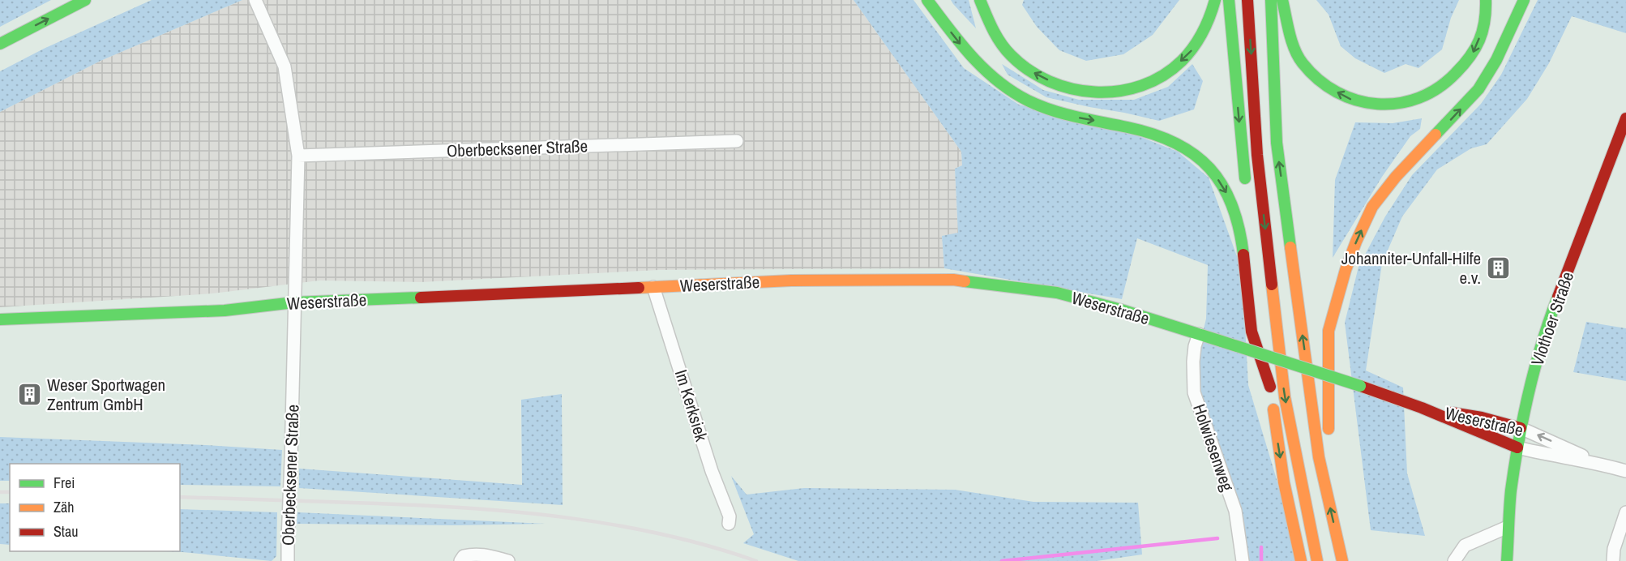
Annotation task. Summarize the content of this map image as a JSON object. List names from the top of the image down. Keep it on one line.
{"streets":{"main road":["Weserstraße","Vlothoer Straße"],"street":["Oberbecksener Straße","Im Kerksiek","Holwiesenweg"]},"crossings":[["Oberbecksener Straße","Weserstraße"],["Weserstraße","Vlothoer Straße"],["Weserstraße","Im Kerksiek"],["Weserstraße","Holwiesenweg"]],"places":{"building":["Johanniter-Unfall-Hilfe e.v.","Weser Sportwagen Zentrum GmbH"]},"legend":["Frei","Zäh","Stau"]}
